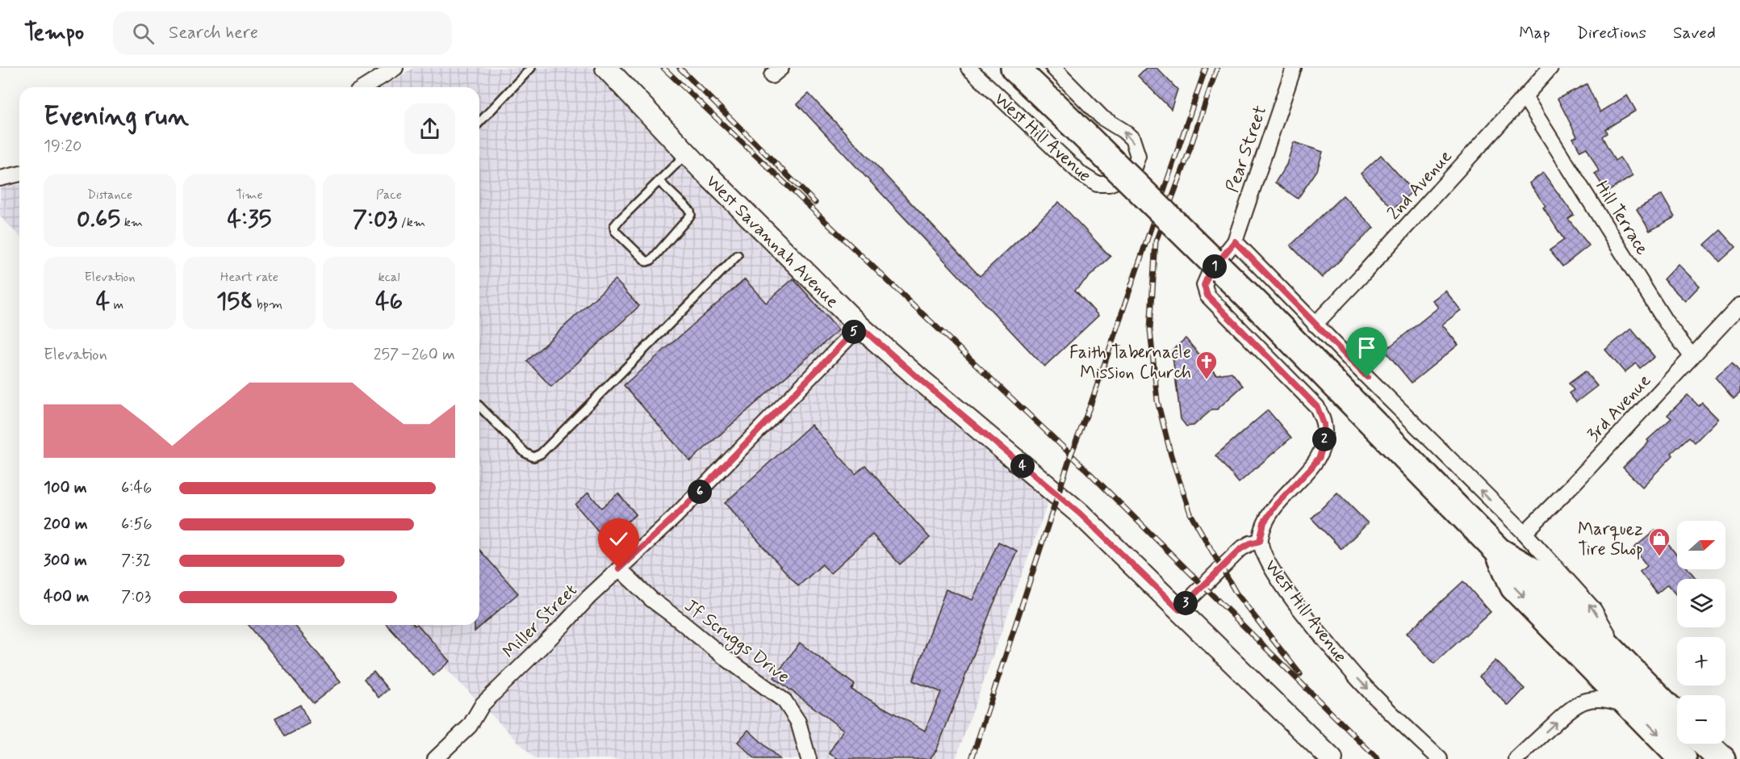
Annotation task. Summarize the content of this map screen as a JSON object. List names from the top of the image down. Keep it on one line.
{"streets":{"highway":["West Hill Avenue"],"street":["Pear Street","2nd Avenue","Hill Terrace","West Savannah Avenue","3rd Avenue","Miller Street","Jf Scruggs Drive"]},"crossings":[["West Hill Avenue","Pear Street"],["West Hill Avenue","2nd Avenue"],["West Hill Avenue","3rd Avenue"],["2nd Avenue","Hill Terrace"],["Hill Terrace","3rd Avenue"],["West Savannah Avenue","Miller Street"],["Miller Street","Jf Scruggs Drive"]],"places":{"church":["Faith Tabernacle Mission Church"],"shop":["Marquez Tire Shop"]},"north":"right","page":{"header":"Tempo","search":"Search here","nav":["Map","Directions","Saved"],"heading":["Evening run","19:20"],"stats":[["Distance","0.65 km"],["Time","4:35"],["Pace","7:03 /km"],["Elevation","4 m"],["Heart rate","158 bpm"],["kcal","46"]],"pins":["1","5","2","4","6","3"],"chart":["Elevation","257–260 m"],"list":[{"name":"100 m","note":"6:46"},{"name":"200 m","note":"6:56"},{"name":"300 m","note":"7:32"},{"name":"400 m","note":"7:03"}],"map_buttons":["+","−"]}}
